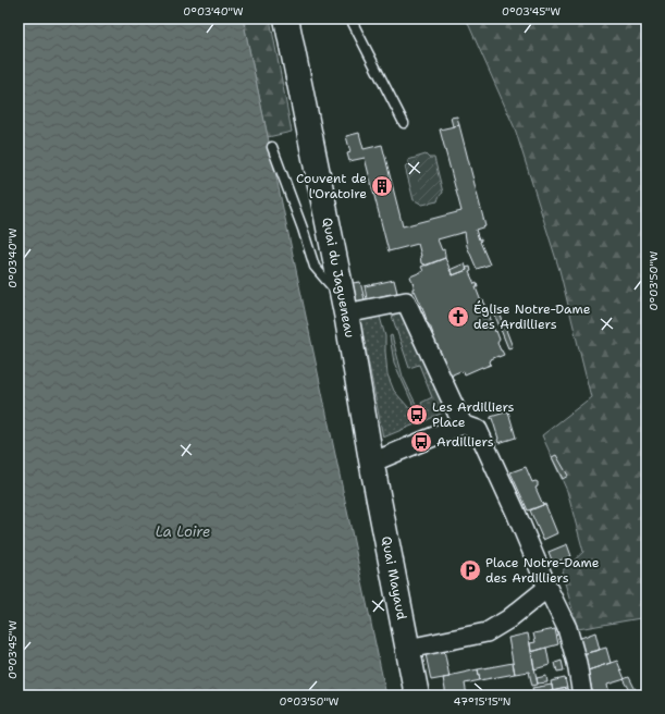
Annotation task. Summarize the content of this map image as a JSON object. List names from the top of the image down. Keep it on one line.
{"streets":{"main road":["Quai du Jagueneau","Quai Mayaud"]},"crossings":[["Quai du Jagueneau","Quai Mayaud"]],"water":["La Loire"],"places":{"building":["Couvent de l'Oratoire"],"church":["Église Notre-Dame des Ardilliers"],"bus stop":["Les Ardilliers Place","Ardilliers"],"parking":["Place Notre-Dame des Ardilliers"]},"coordinates":["0°03'40\"W","0°03'45\"W","0°03'50\"W","47°15'15\"N"]}
